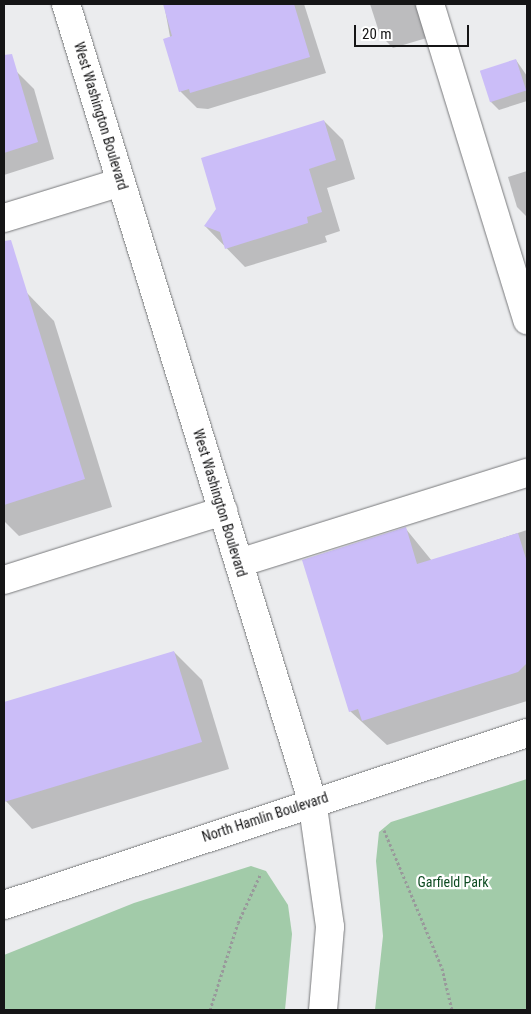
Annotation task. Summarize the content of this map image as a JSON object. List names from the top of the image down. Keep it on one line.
{"streets":{"street":["West Washington Boulevard","North Hamlin Boulevard"]},"crossings":[["West Washington Boulevard","North Hamlin Boulevard"]],"parks":["Garfield Park"],"scale_bar":"20 m"}
